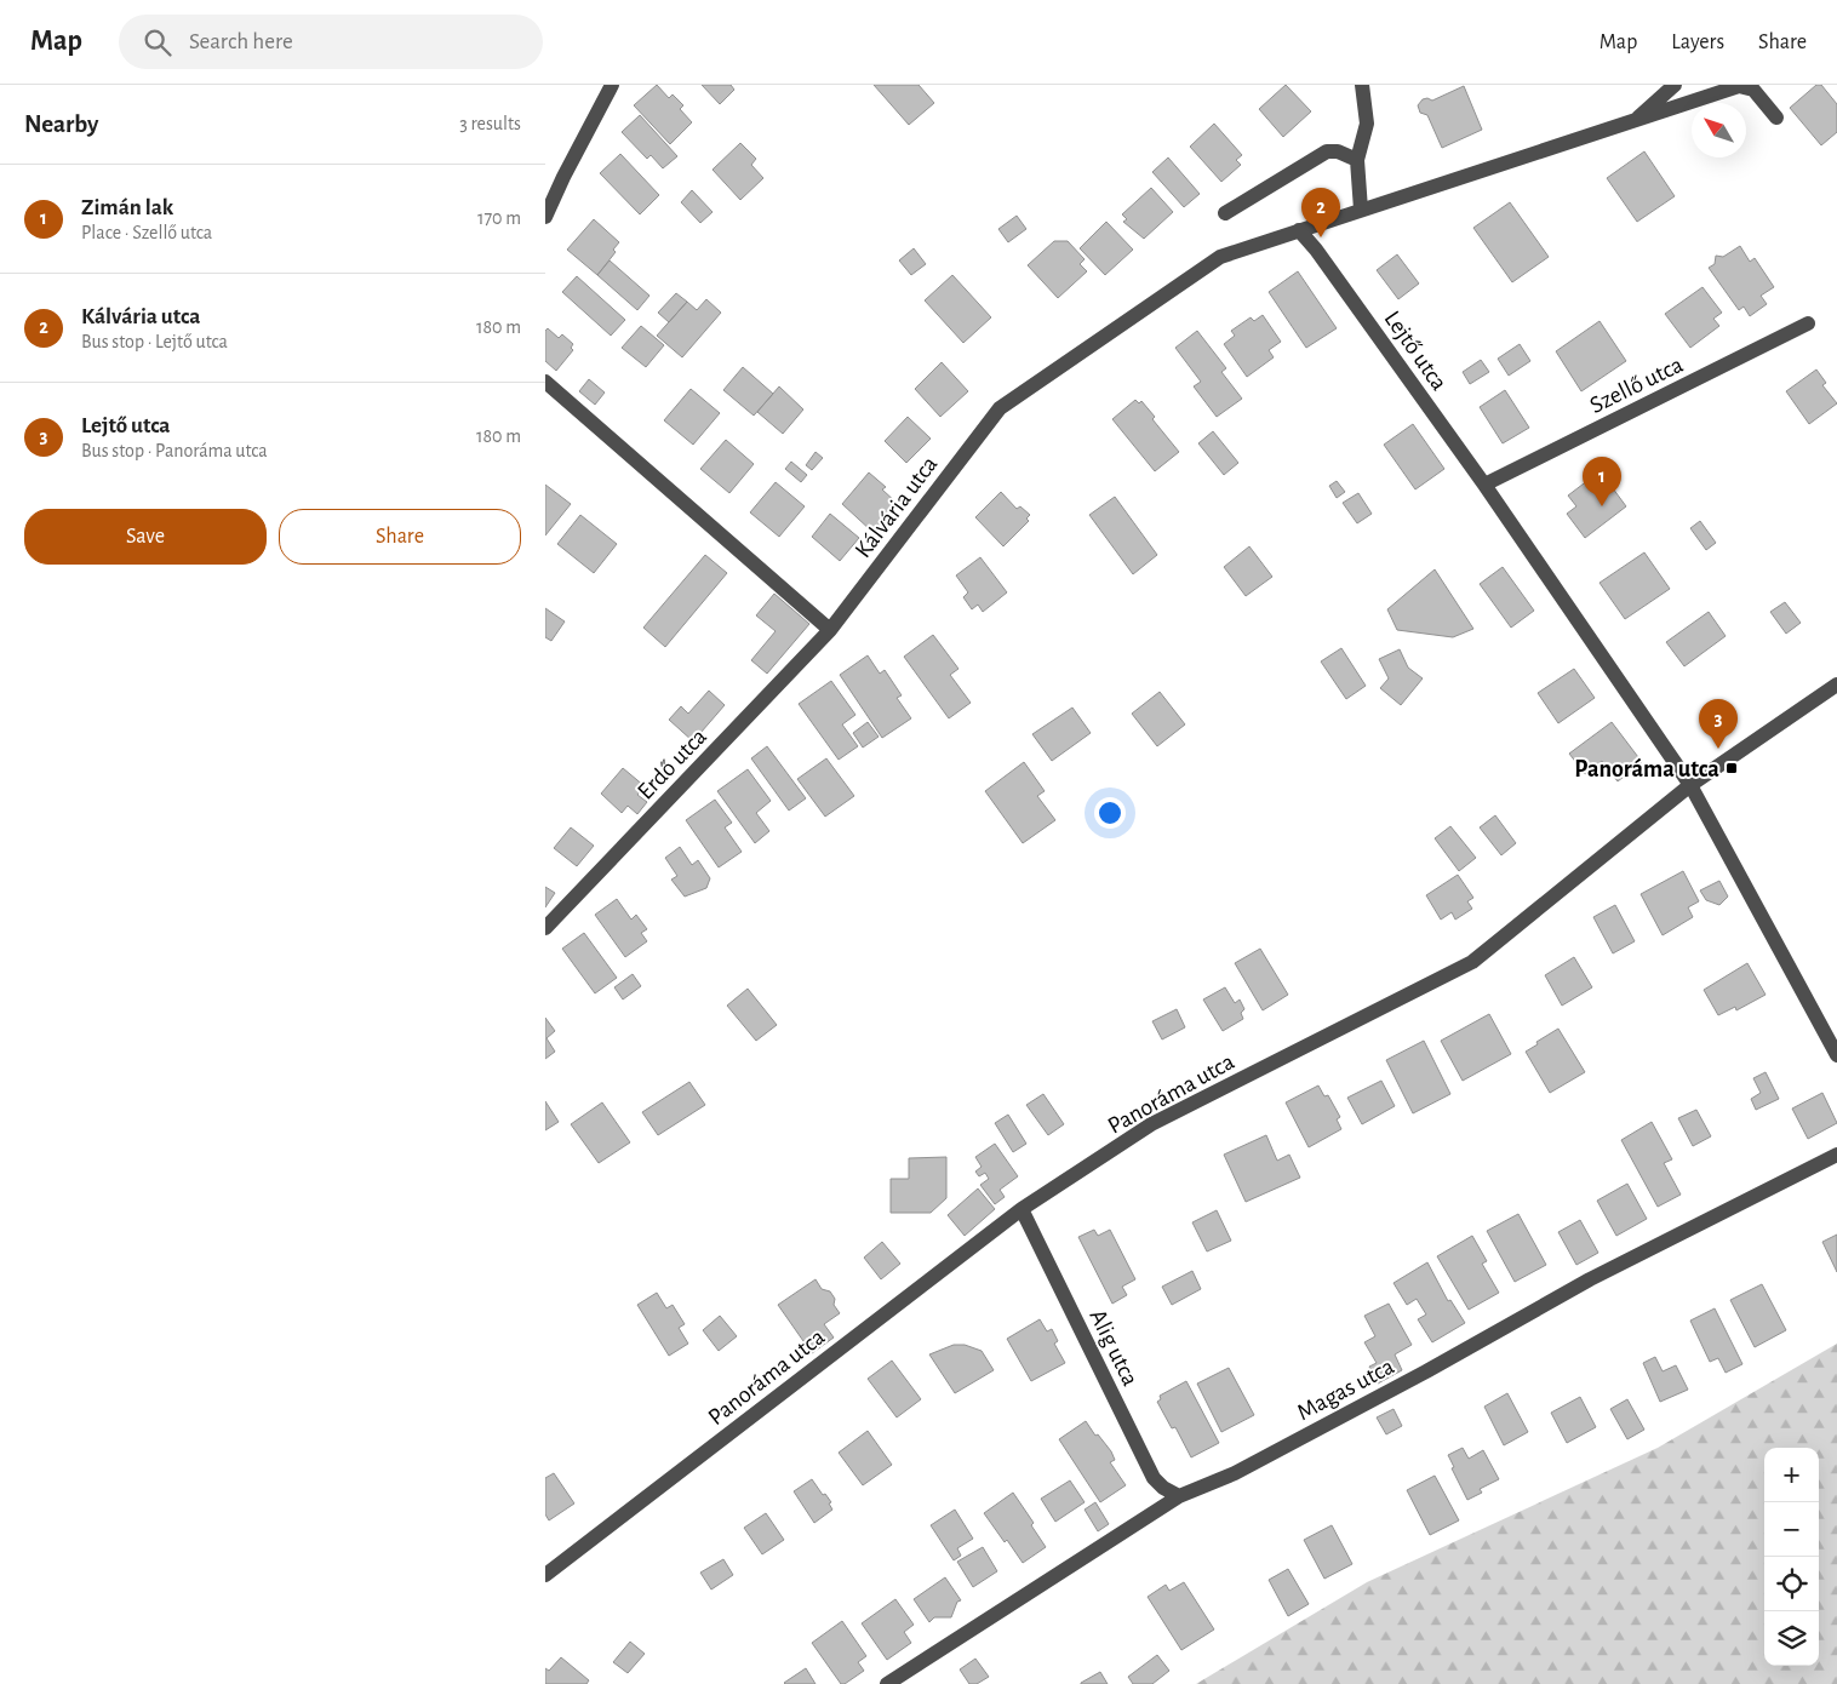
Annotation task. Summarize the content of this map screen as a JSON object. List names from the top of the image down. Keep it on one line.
{"streets":{"street":["Lejtő utca","Szellő utca","Kálvária utca","Erdő utca","Panoráma utca","Alig utca","Magas utca"]},"crossings":[["Lejtő utca","Szellő utca"],["Lejtő utca","Kálvária utca"],["Lejtő utca","Panoráma utca"],["Kálvária utca","Erdő utca"],["Panoráma utca","Alig utca"],["Alig utca","Magas utca"]],"places":{"transit":["Panoráma utca"]},"north":"top left","page":{"header":"Map","search":"Search here","nav":["Map","Layers","Share"],"heading":["Nearby","3 results"],"list":[{"mark":"1","name":"Zimán lak","note":"Place · Szellő utca","value":"170 m"},{"mark":"2","name":"Kálvária utca","note":"Bus stop · Lejtő utca","value":"180 m"},{"mark":"3","name":"Lejtő utca","note":"Bus stop · Panoráma utca","value":"180 m"}],"pins":["2","1","3"],"buttons":["Save","Share"],"map_buttons":["+","−"]}}
